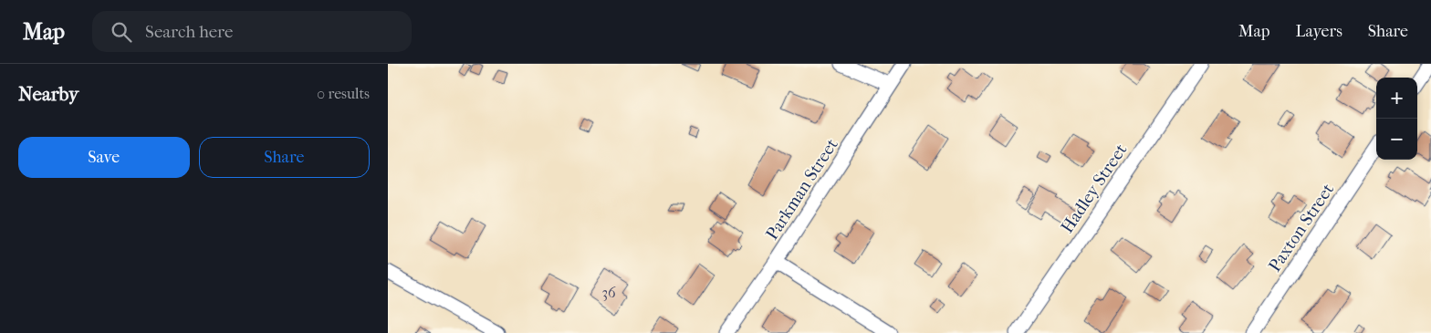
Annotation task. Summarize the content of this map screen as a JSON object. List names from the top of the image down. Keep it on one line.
{"streets":{"street":["Hadley Street","Parkman Street","Paxton Street"]},"house_numbers":["36"],"page":{"header":"Map","search":"Search here","nav":["Map","Layers","Share"],"heading":["Nearby","0 results"],"map_buttons":["+","−"],"buttons":["Save","Share"]}}
